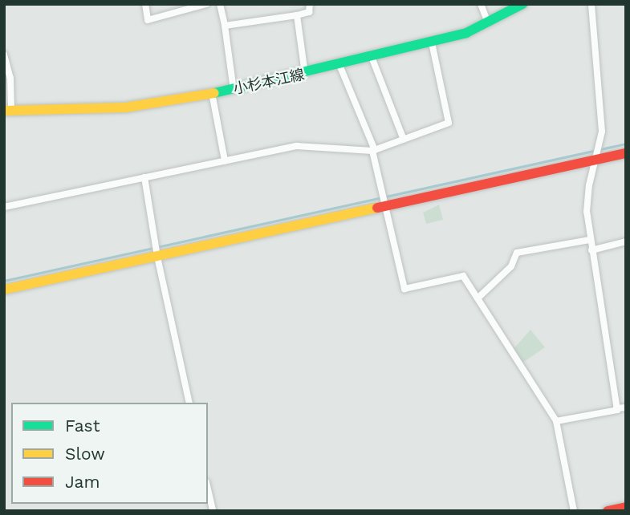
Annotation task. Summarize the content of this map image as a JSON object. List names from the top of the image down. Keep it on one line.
{"streets":{"street":["小杉本江線"]},"legend":["Fast","Slow","Jam"]}
